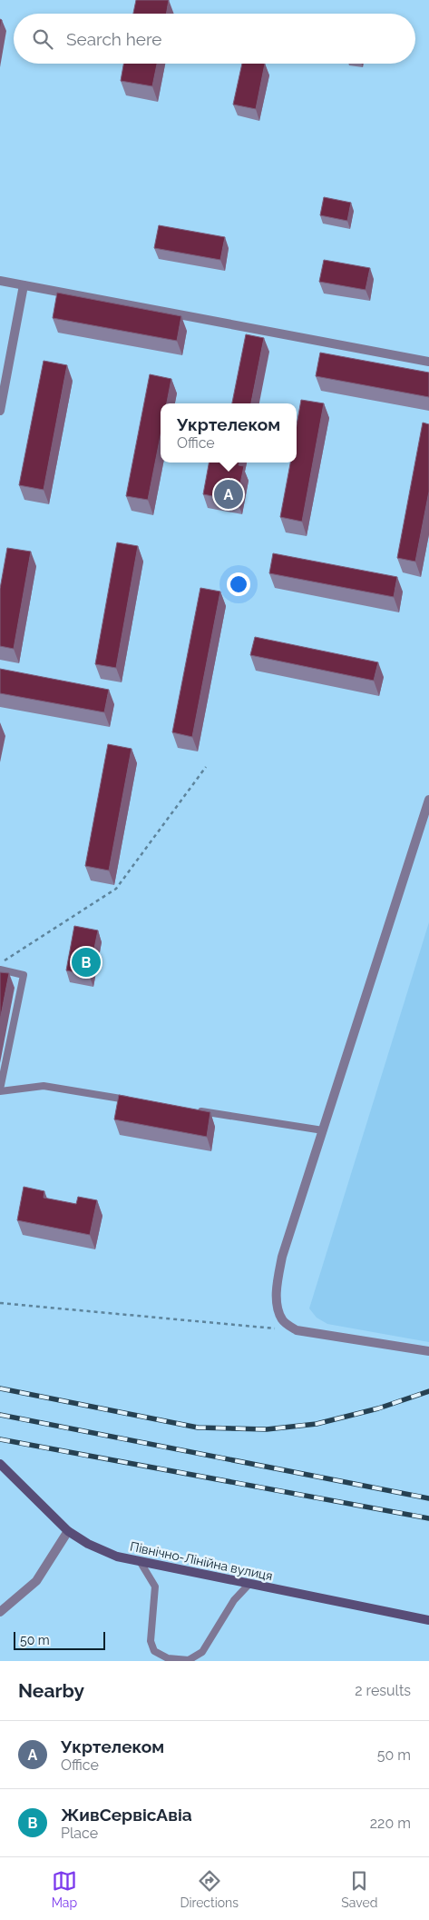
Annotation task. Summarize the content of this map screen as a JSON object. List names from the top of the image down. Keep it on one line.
{"streets":{"street":["Північно-Лінійна вулиця"]},"scale_bar":"50 m","page":{"search":"Search here","popup":["Укртелеком","Office"],"pins":["A","B"],"scale":"50 m","heading":["Nearby","2 results"],"list":[{"mark":"A","name":"Укртелеком","note":"Office","value":"50 m"},{"mark":"B","name":"ЖивСервісАвіа","note":"Place","value":"220 m"}],"nav":["Map","Directions","Saved"]}}
